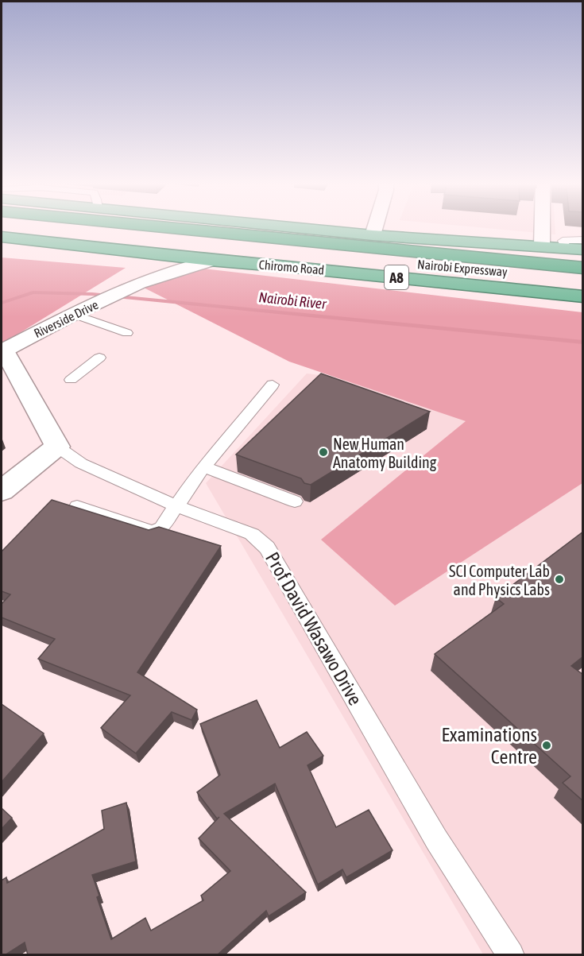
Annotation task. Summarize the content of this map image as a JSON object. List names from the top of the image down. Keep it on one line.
{"streets":{"highway":["Chiromo Road","Nairobi Expressway","A8"],"street":["Riverside Drive","Prof David Wasawo Drive"]},"crossings":[["Chiromo Road","Riverside Drive"],["Riverside Drive","Prof David Wasawo Drive"]],"water":["Nairobi River"],"places":["New Human Anatomy Building","SCI Computer Lab and Physics Labs","Examinations Centre"]}
